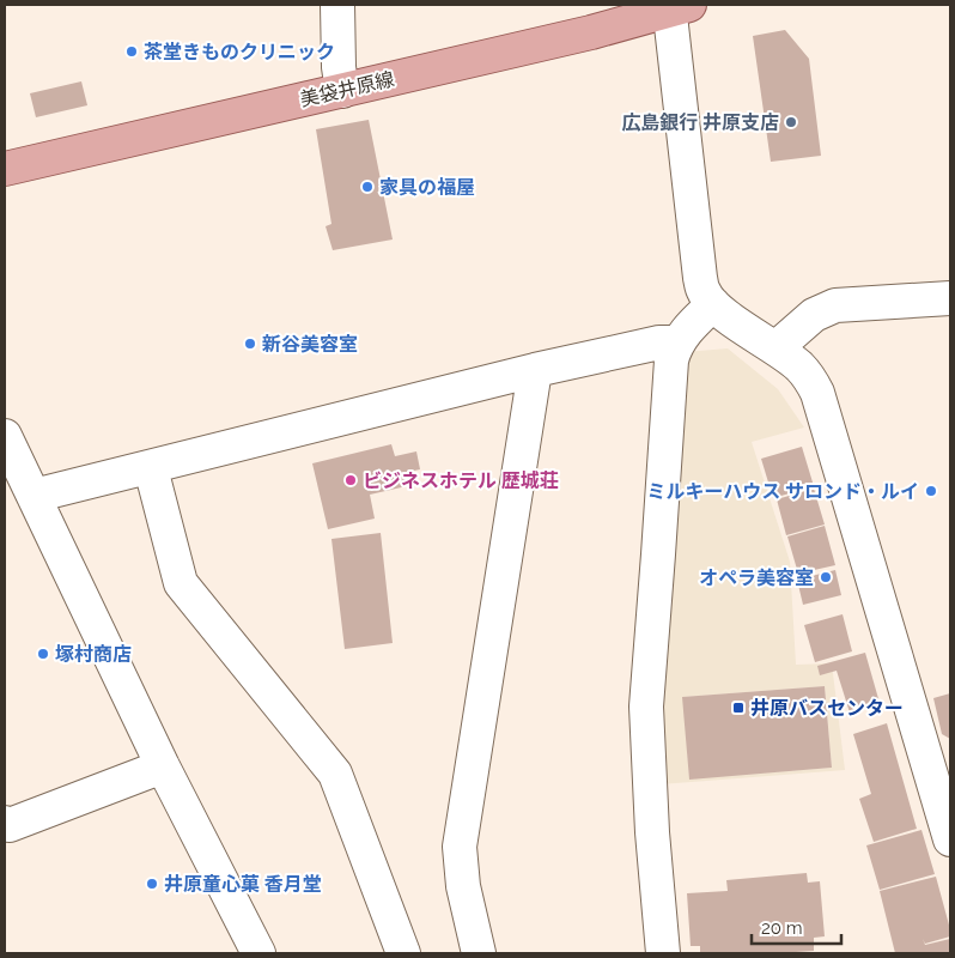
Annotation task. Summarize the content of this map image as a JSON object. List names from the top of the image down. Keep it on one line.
{"streets":{"main road":["美袋井原線"]},"places":{"other":["茶堂きものクリニック","広島銀行 井原支店","家具の福屋","新谷美容室","ビジネスホテル 歴城荘","ミルキーハウス サロンド・ルイ","オペラ美容室","塚村商店","井原童心菓 香月堂"],"transit":["井原バスセンター"]},"scale_bar":"20 m"}
